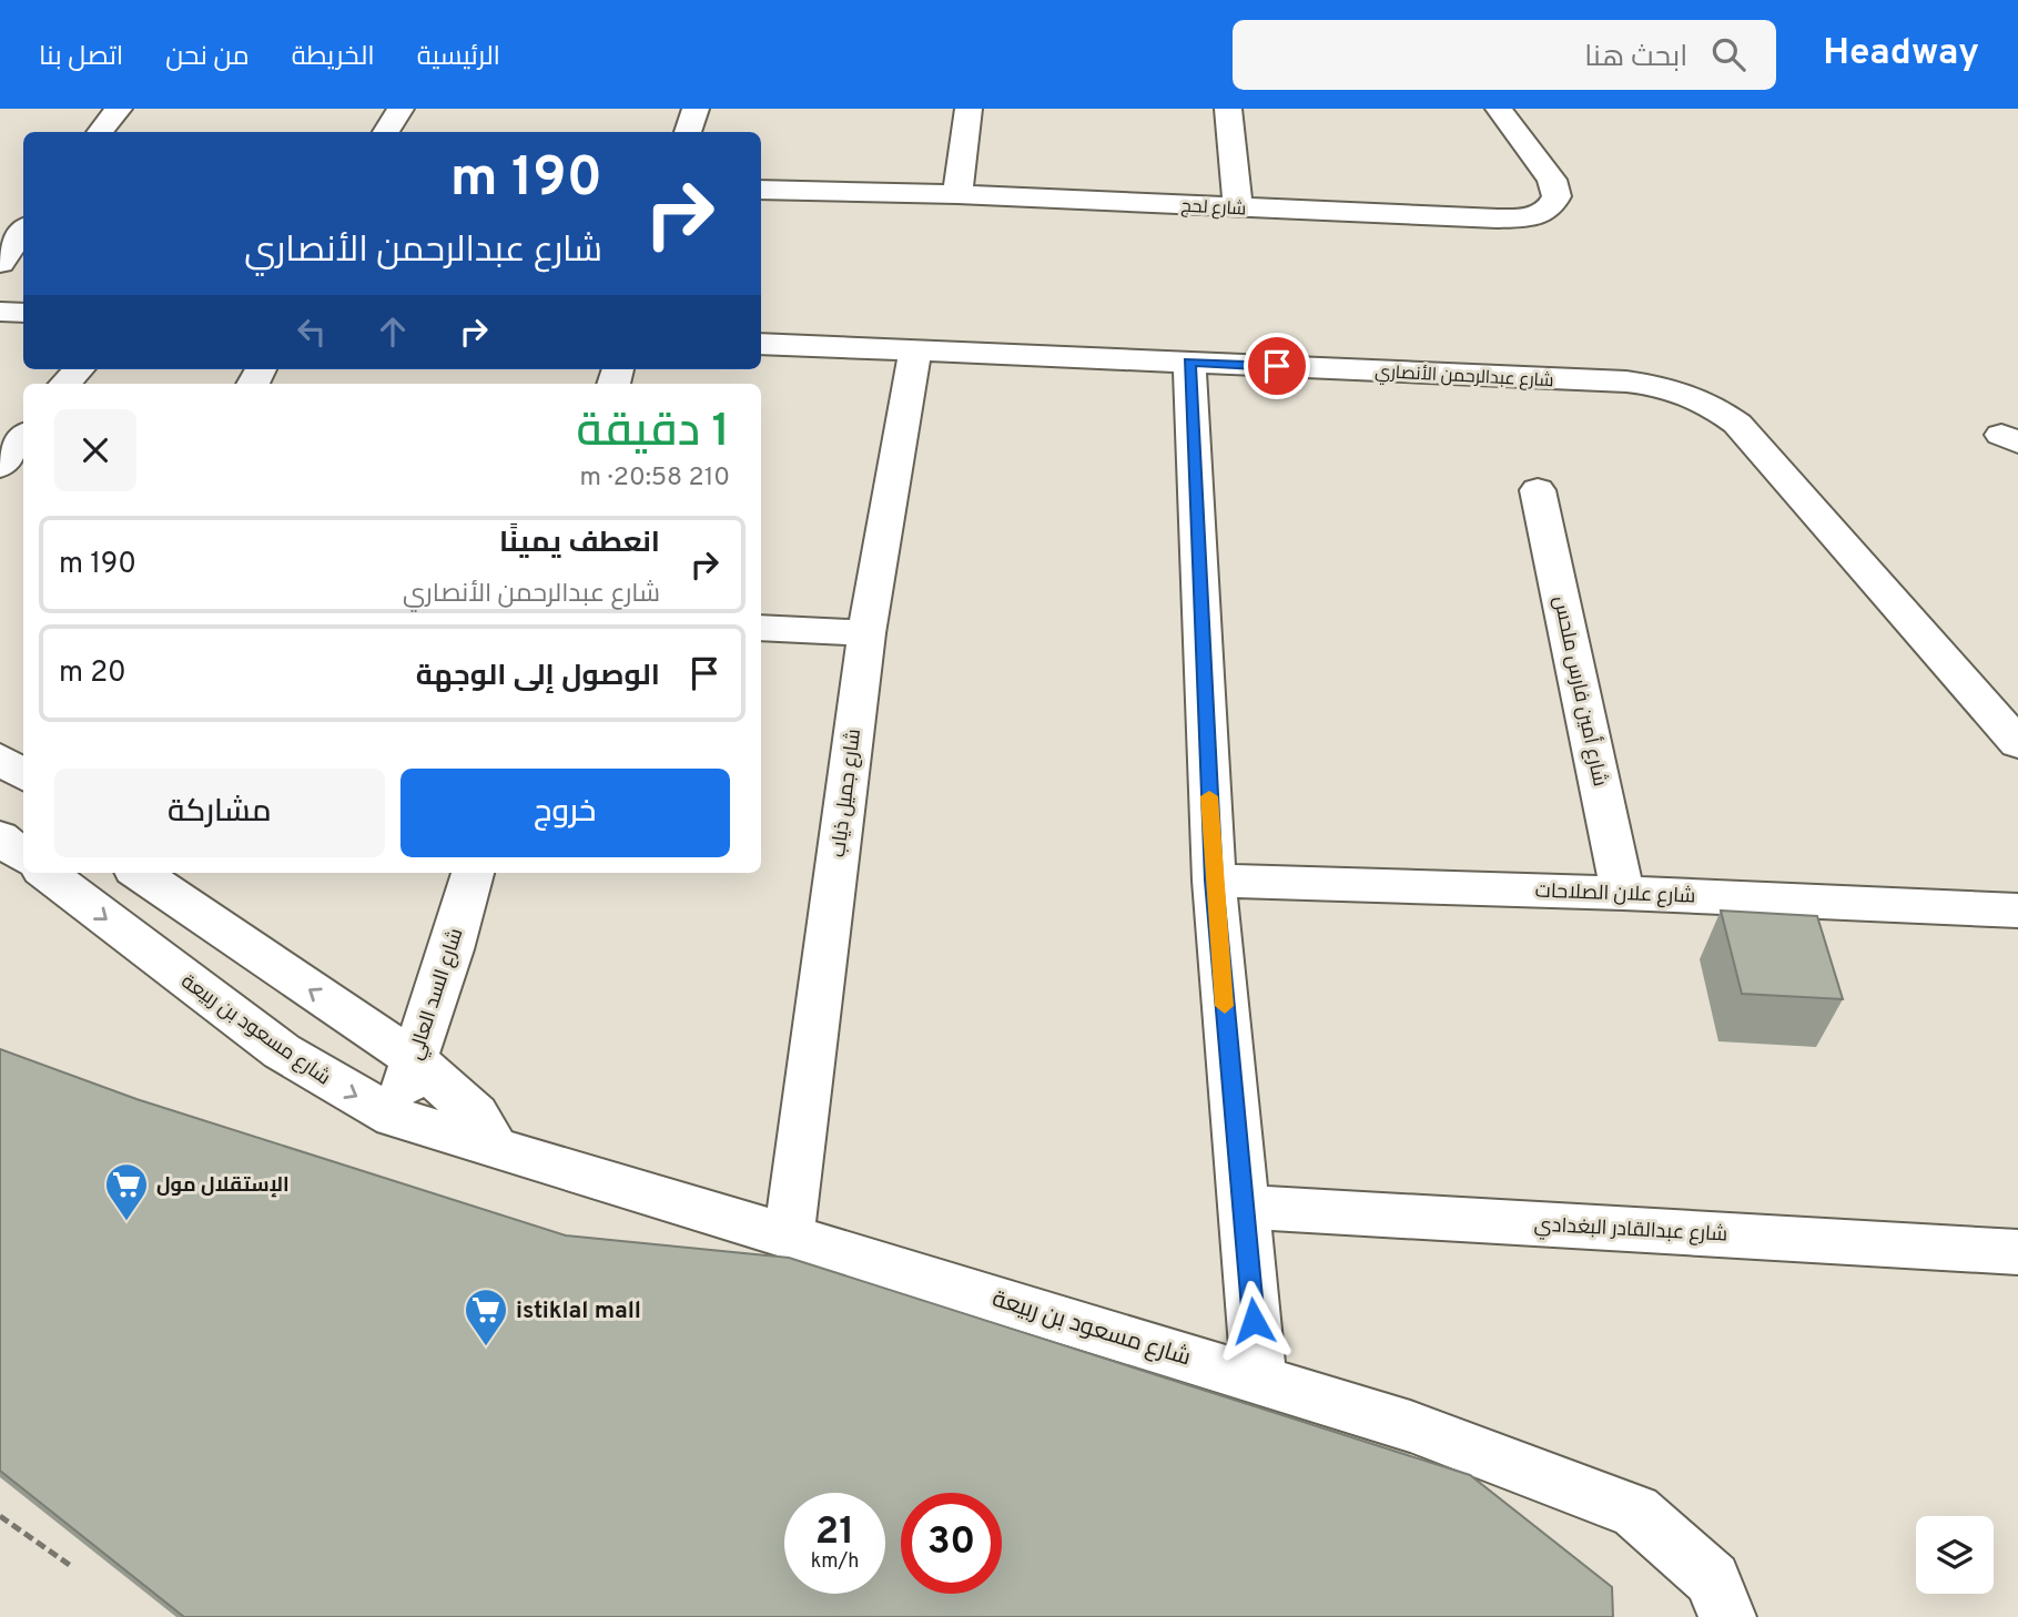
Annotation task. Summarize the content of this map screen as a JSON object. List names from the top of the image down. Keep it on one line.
{"streets":{"street":["شارع لحج","شارع عبدالرحمن الأنصاري","شارع أمين فارس ملحس","شارع جميل ذياب","شارع علان الصلاحات","شارع السد العالي","شارع مسعود بن ربيعة","شارع عبدالقادر البغدادي"]},"crossings":[["شارع عبدالرحمن الأنصاري","شارع جميل ذياب"],["شارع أمين فارس ملحس","شارع علان الصلاحات"],["شارع جميل ذياب","شارع مسعود بن ربيعة"],["شارع السد العالي","شارع مسعود بن ربيعة"]],"places":{"supermarket":["الإستقلال مول","istiklal mall"]},"page":{"header":"Headway","search":"ابحث هنا","nav":["الرئيسية","الخريطة","من نحن","اتصل بنا"],"turn":["190 m","شارع عبدالرحمن الأنصاري"],"heading":["1 دقيقة","210 m · 20:58"],"list":[{"name":"انعطف يمينًا","note":"شارع عبدالرحمن الأنصاري","value":"190 m"},{"name":"الوصول إلى الوجهة","value":"20 m"}],"buttons":["خروج","مشاركة"],"speed":"21 km/h","limit":"30"}}
